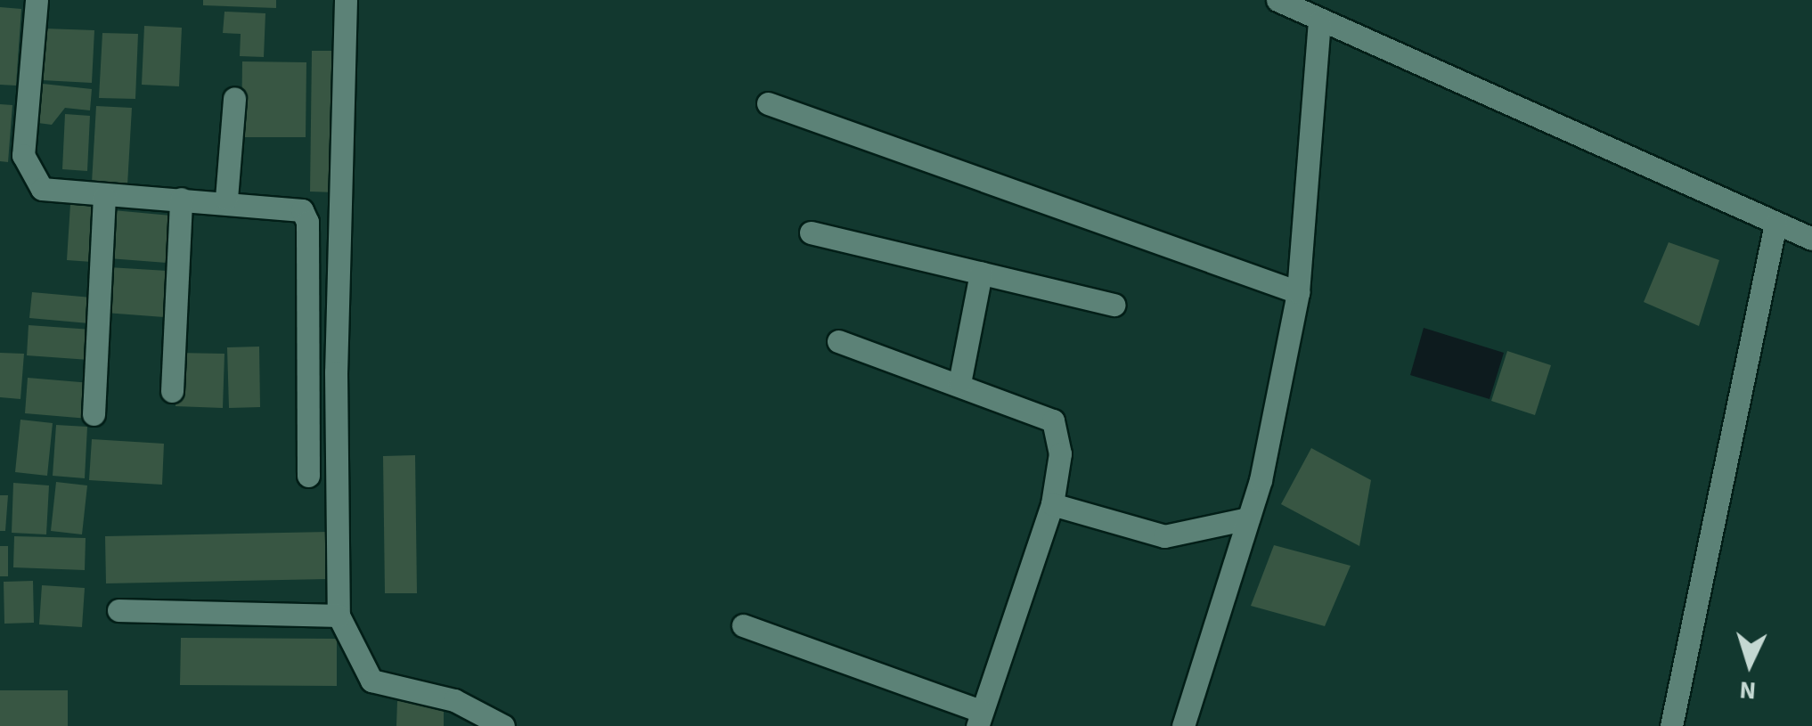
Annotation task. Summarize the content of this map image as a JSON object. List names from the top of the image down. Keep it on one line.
{"north":"bottom"}
